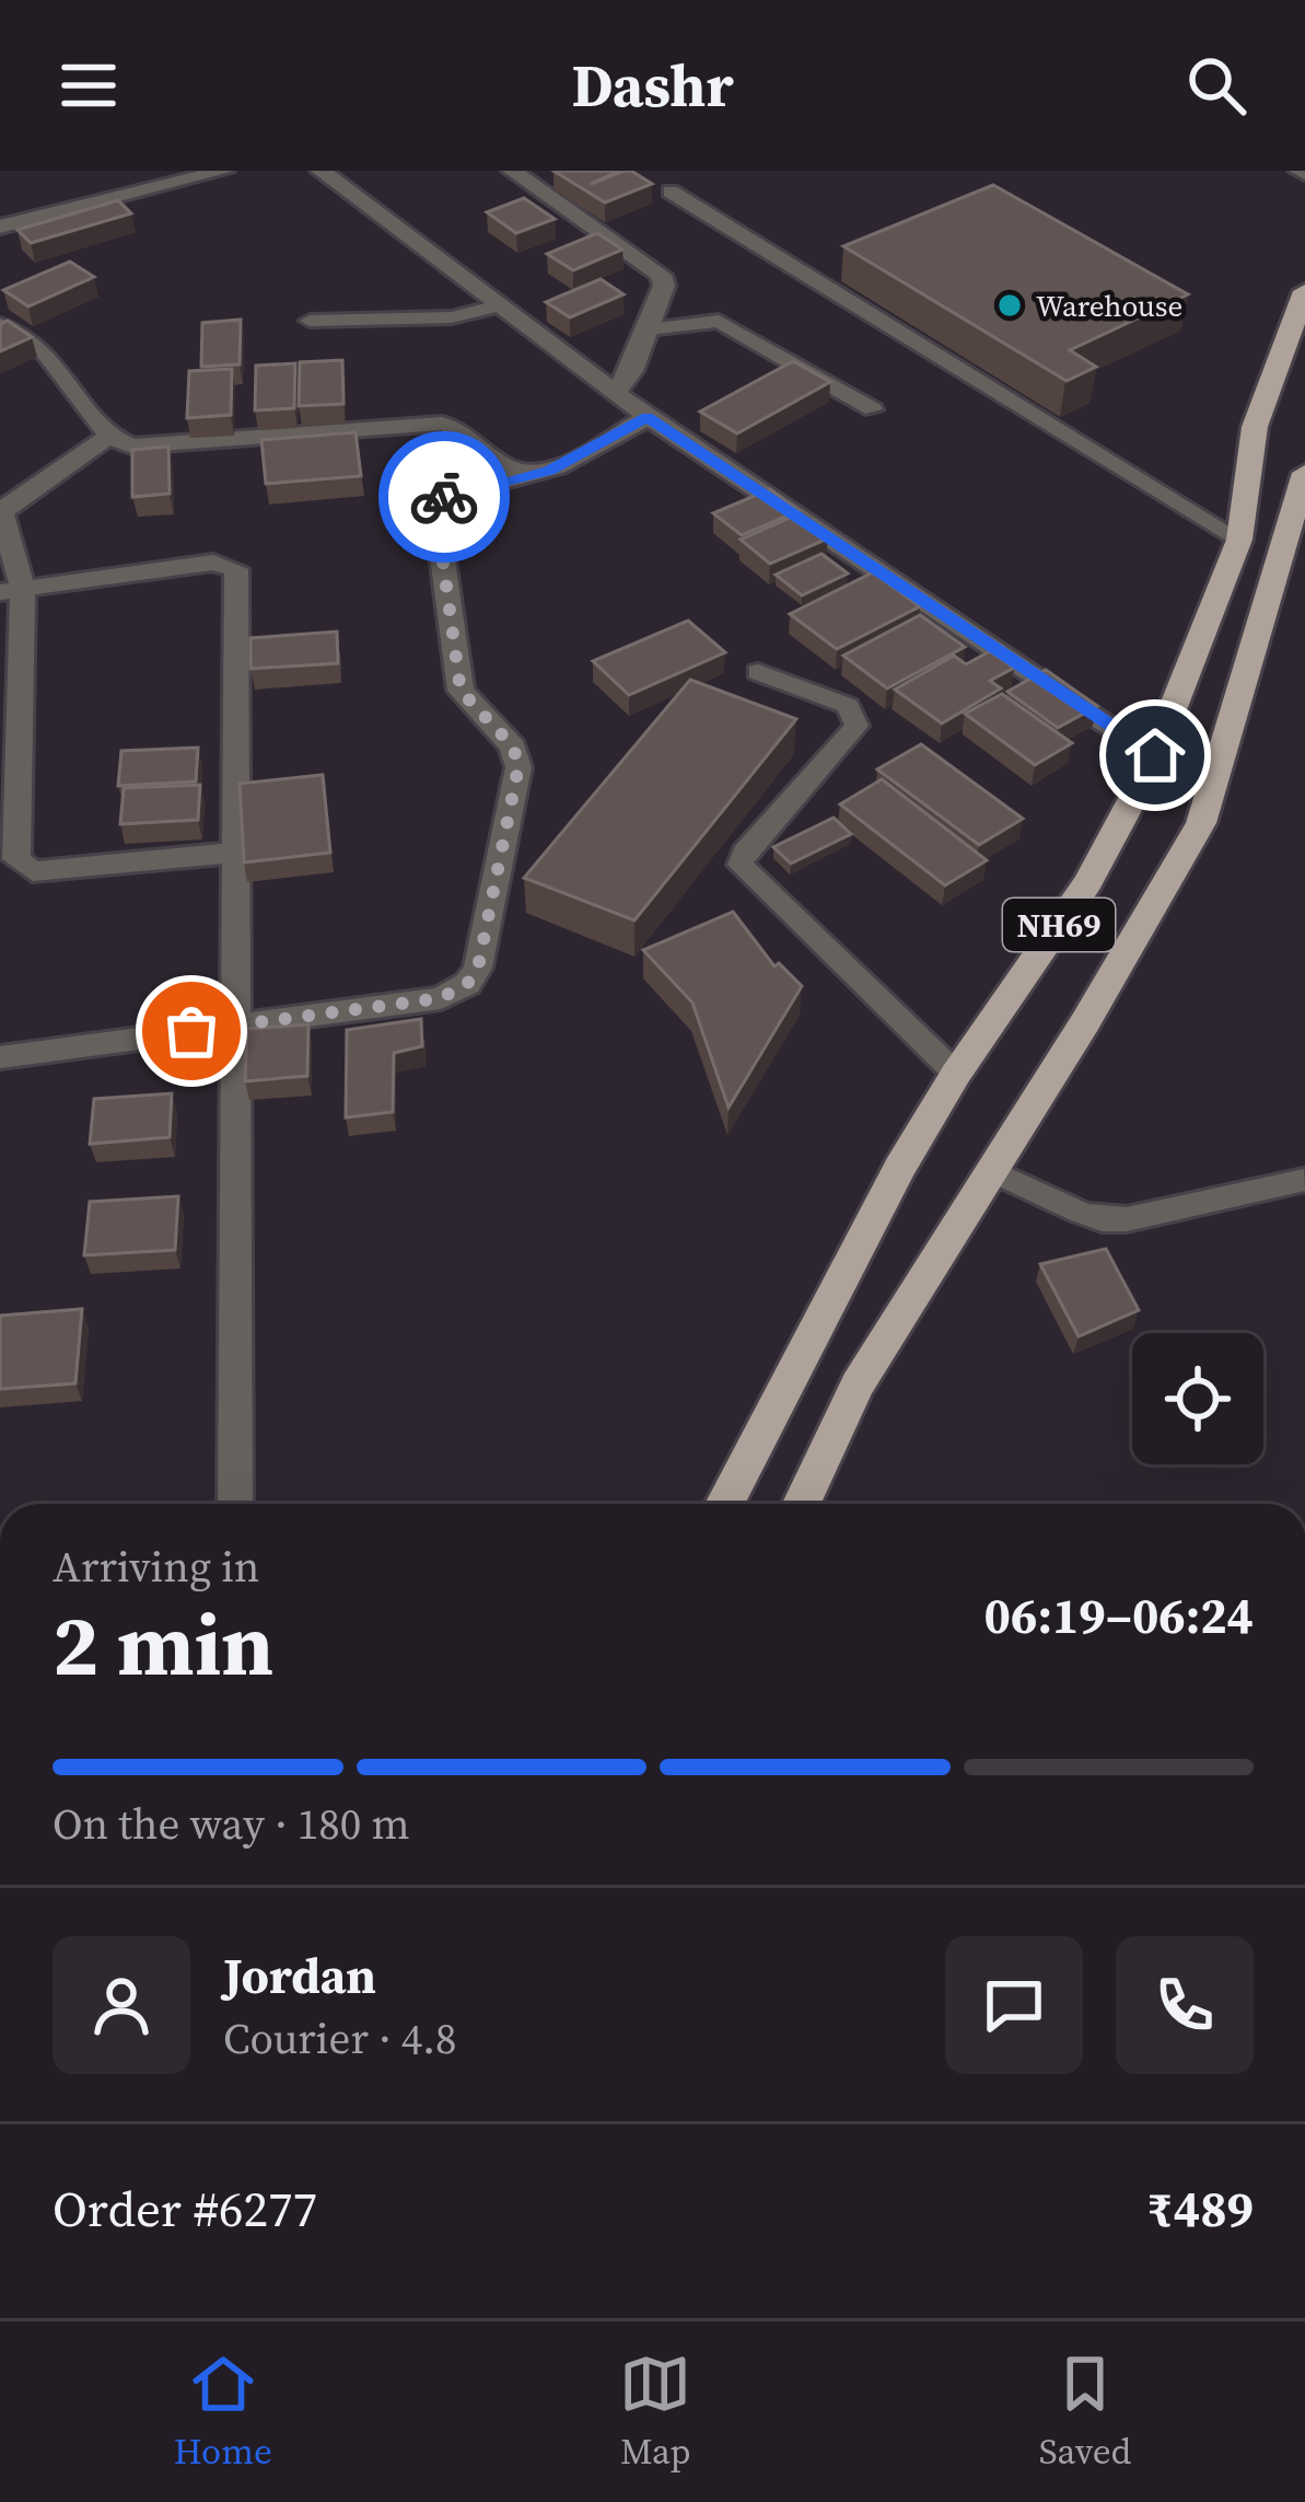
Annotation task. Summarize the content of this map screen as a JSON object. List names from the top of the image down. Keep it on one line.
{"streets":{"highway":["NH69"]},"places":["Warehouse"],"page":{"header":"Dashr","heading":["2 min","Arriving in","06:19–06:24"],"panel":["Jordan","Courier · 4.8","Order #6277","₹489"],"bar":"On the way · 180 m","tabs":["Home","Map","Saved"]}}
